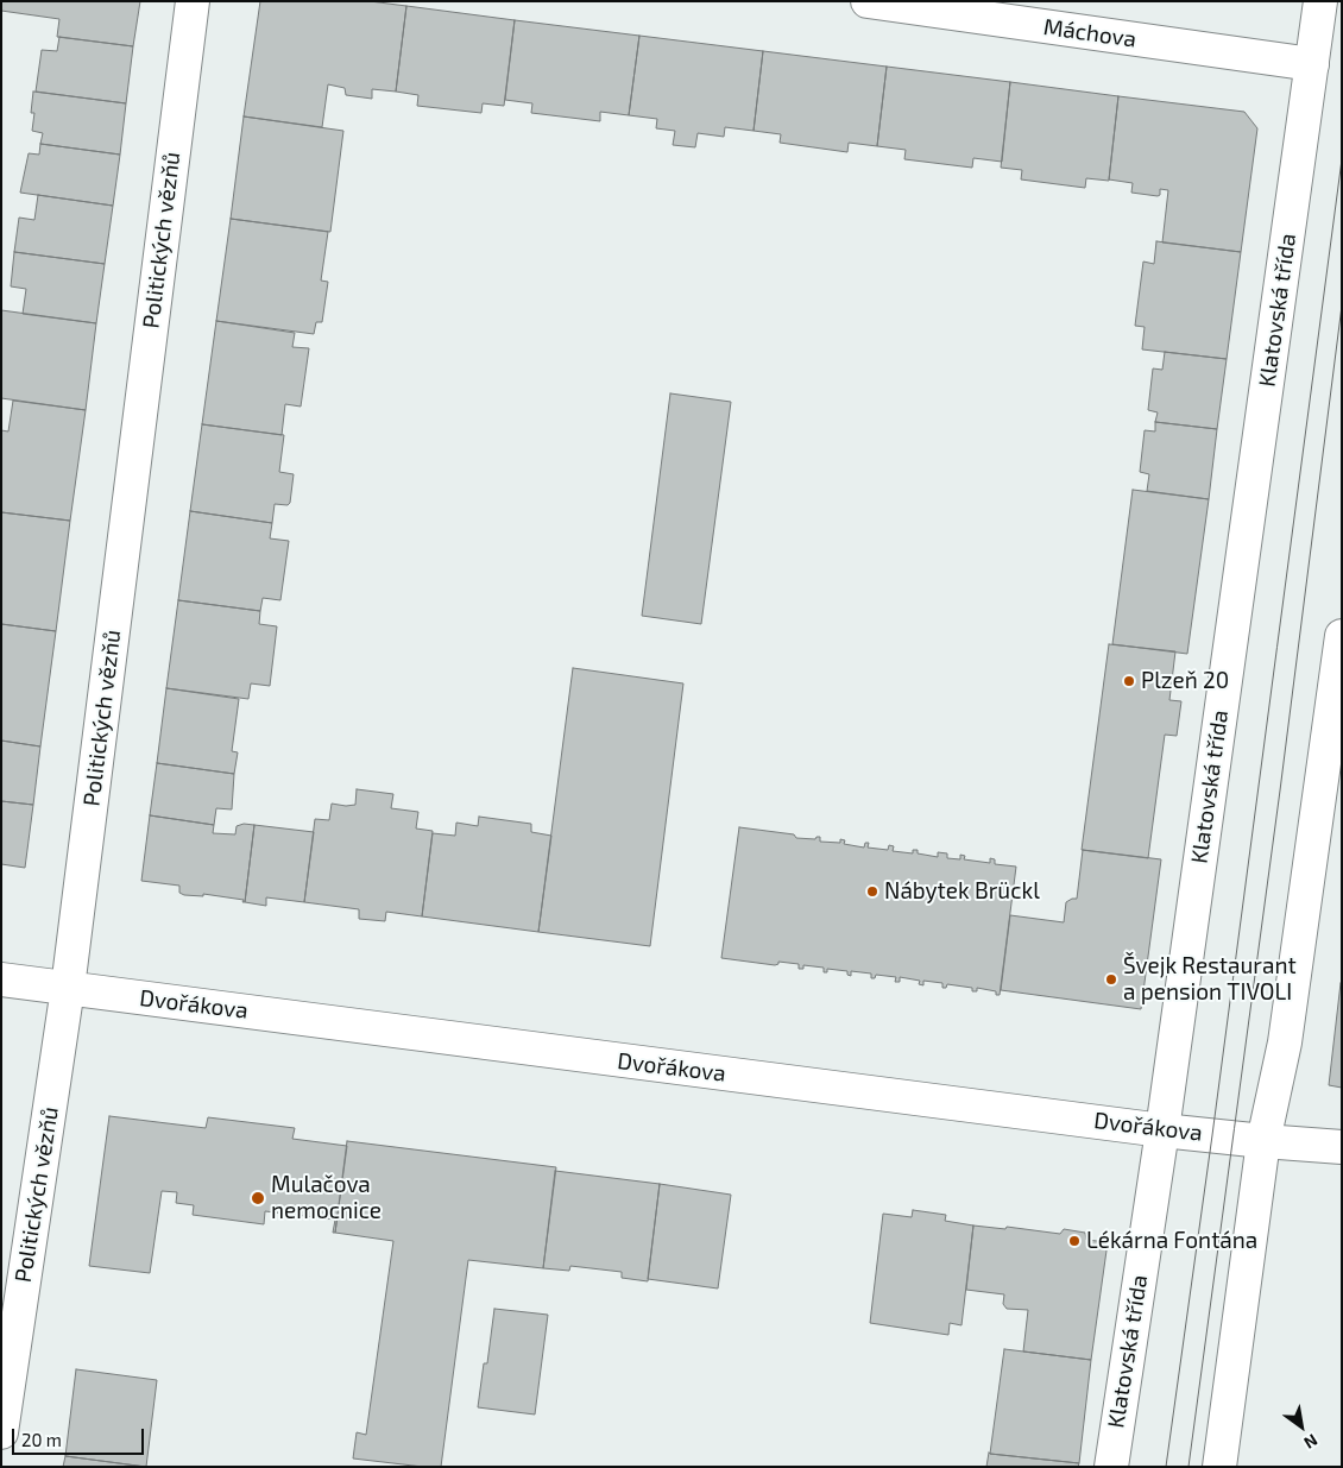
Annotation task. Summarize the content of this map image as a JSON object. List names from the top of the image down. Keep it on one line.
{"streets":{"street":["Máchova","Politických vězňů","Klatovská třída","Dvořákova"]},"crossings":[["Máchova","Klatovská třída"],["Politických vězňů","Dvořákova"],["Klatovská třída","Dvořákova"]],"places":["Plzeň 20","Nábytek Brückl","Švejk Restaurant a pension TIVOLI","Mulačova nemocnice","Lékárna Fontána"],"scale_bar":"20 m","north":"bottom right"}
